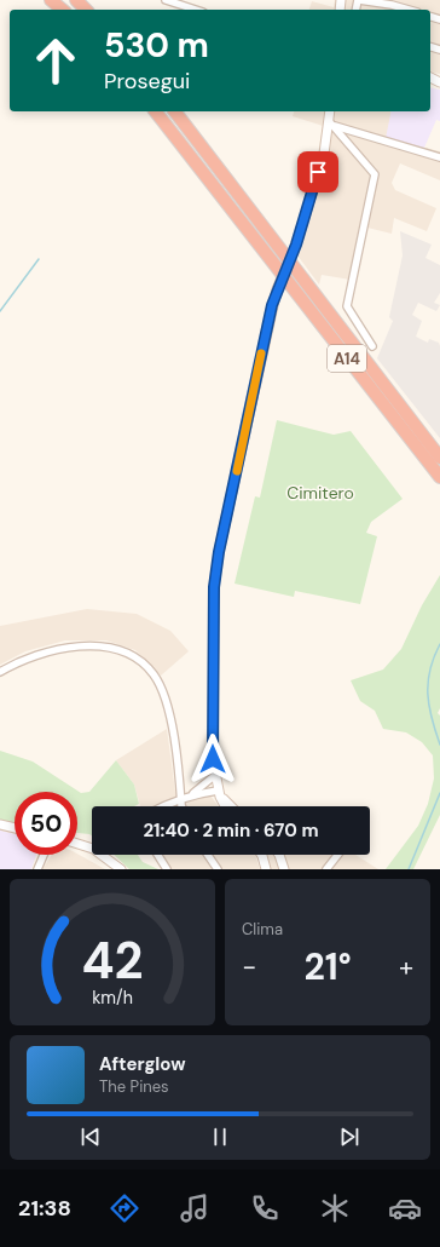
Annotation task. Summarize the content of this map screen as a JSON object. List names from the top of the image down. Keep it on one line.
{"streets":{"highway":["A14"]},"parks":["Cimitero"],"page":{"turn":["530 m","Prosegui"],"limit":"50","trip":"21:40 · 2 min · 670 m","tile":"Clima","heat":["−","21°","+"],"song":["Afterglow","The Pines"],"tabs":"21:38","gauge":["42","km/h"]}}
